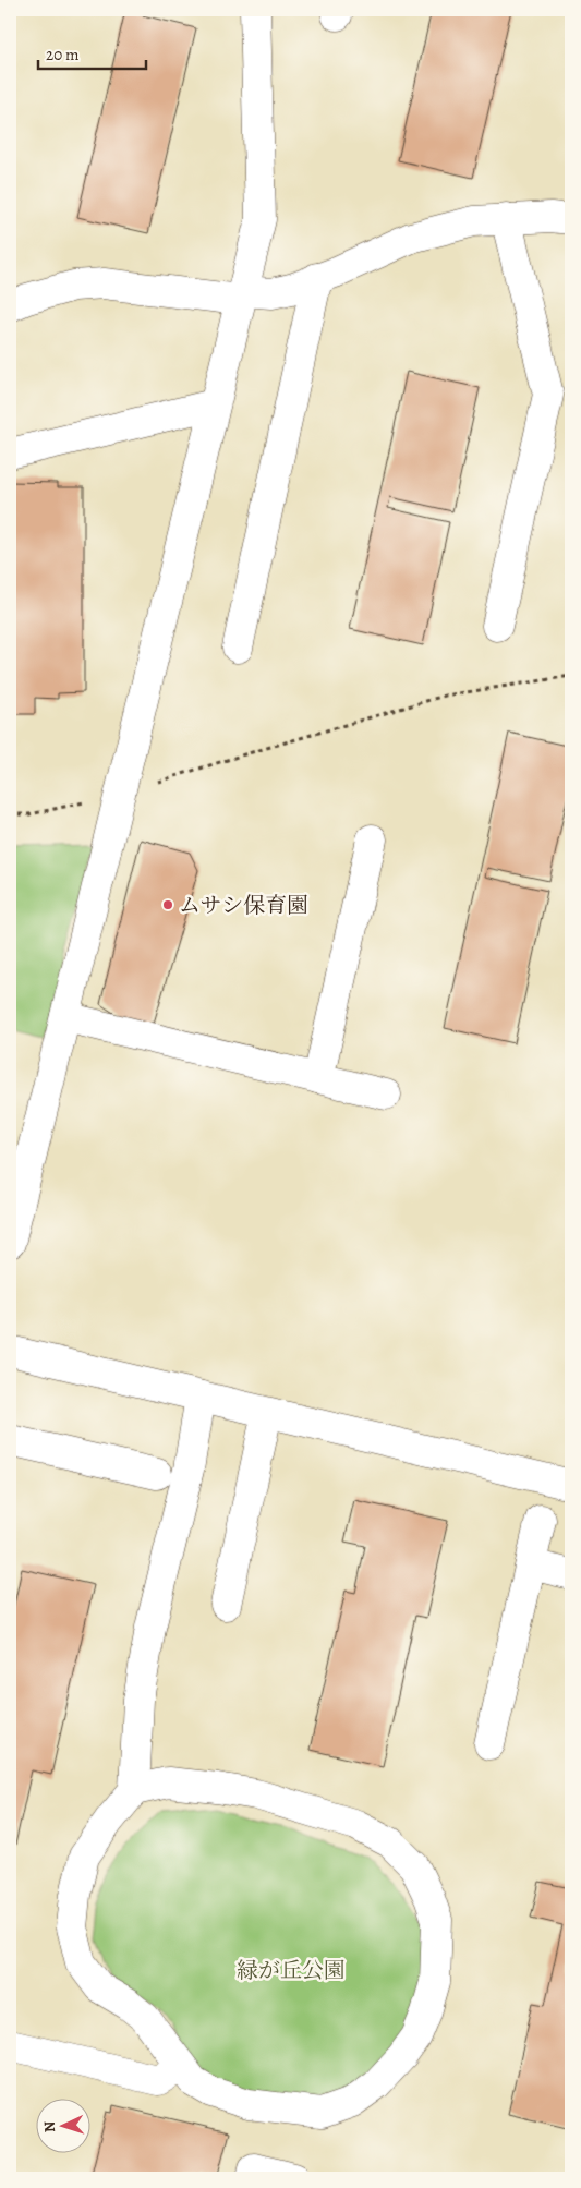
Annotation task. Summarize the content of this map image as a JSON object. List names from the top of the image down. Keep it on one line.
{"parks":["緑が丘公園"],"places":["ムサシ保育園"],"scale_bar":"20 m","north":"left"}
